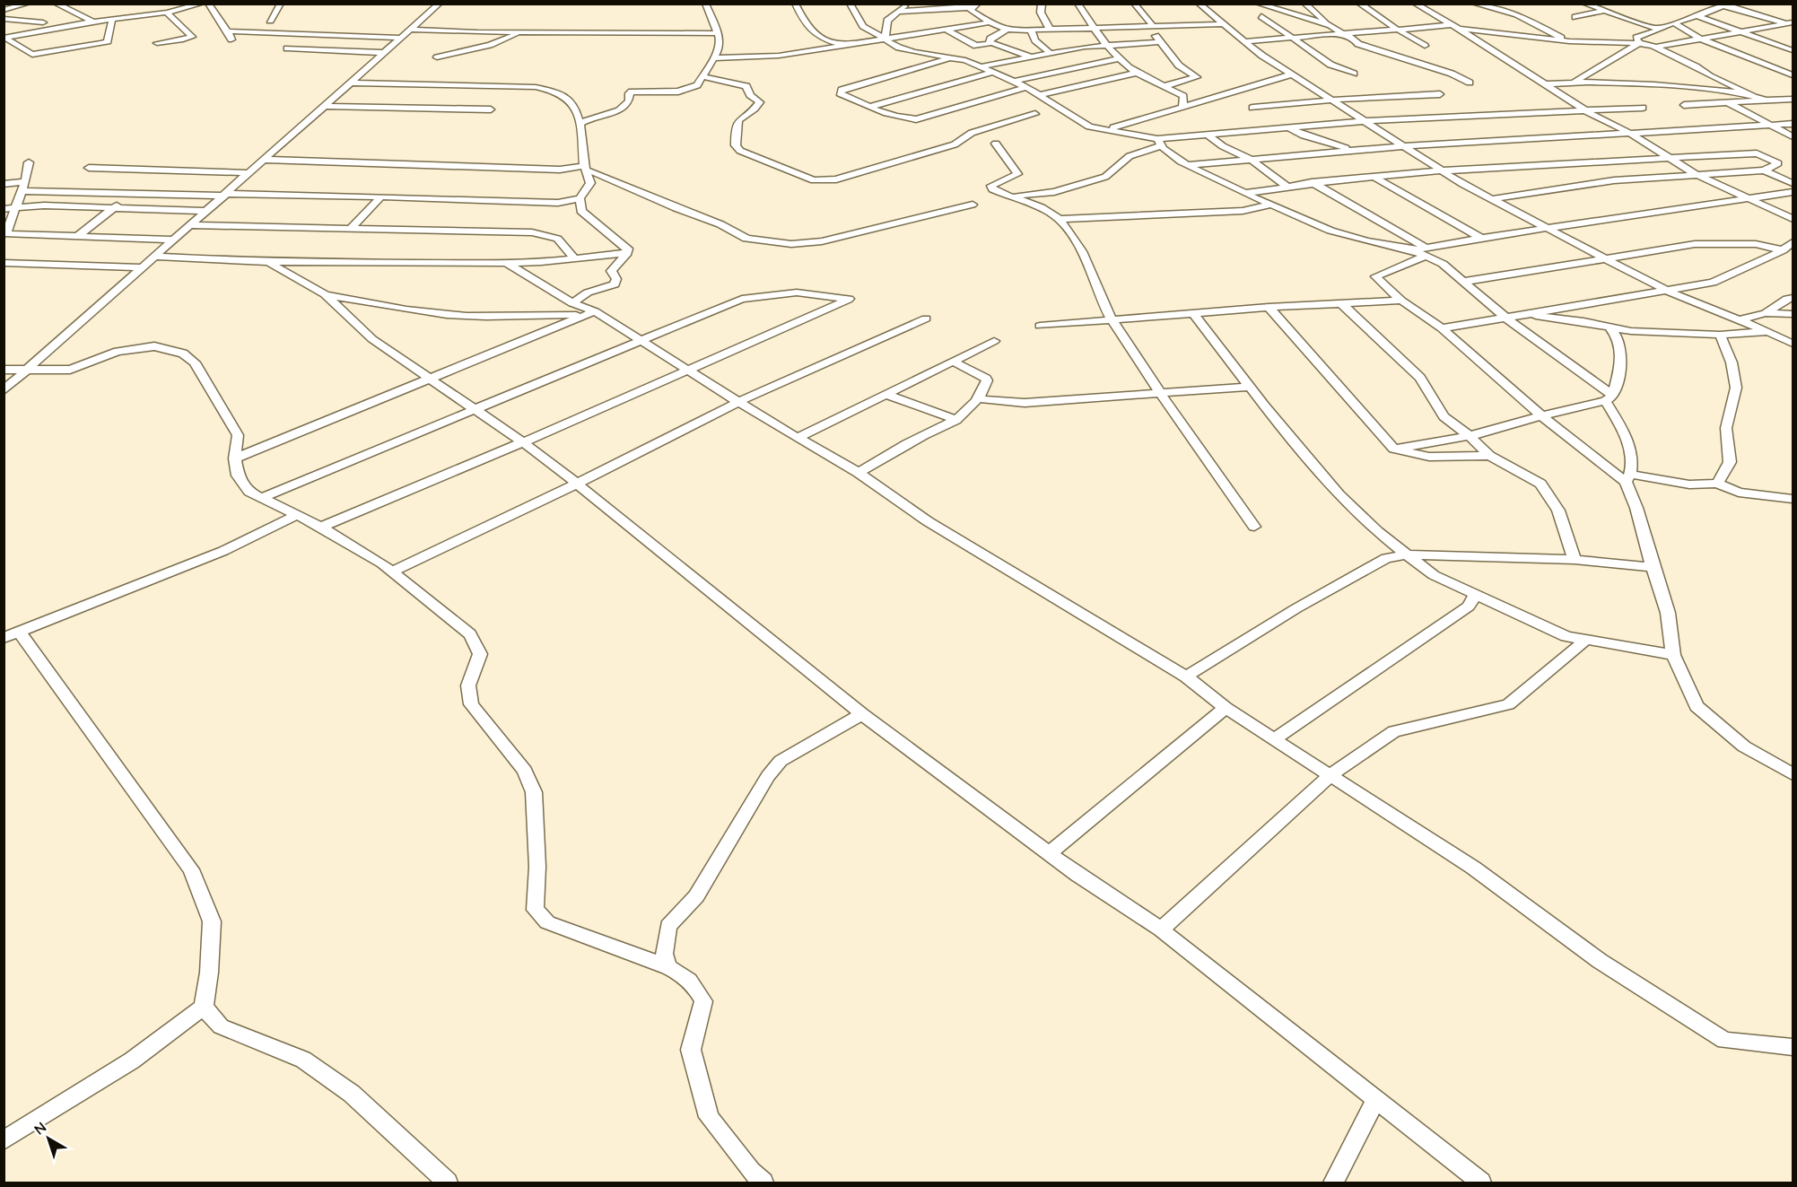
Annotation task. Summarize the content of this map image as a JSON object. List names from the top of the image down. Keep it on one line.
{"north":"top left"}
